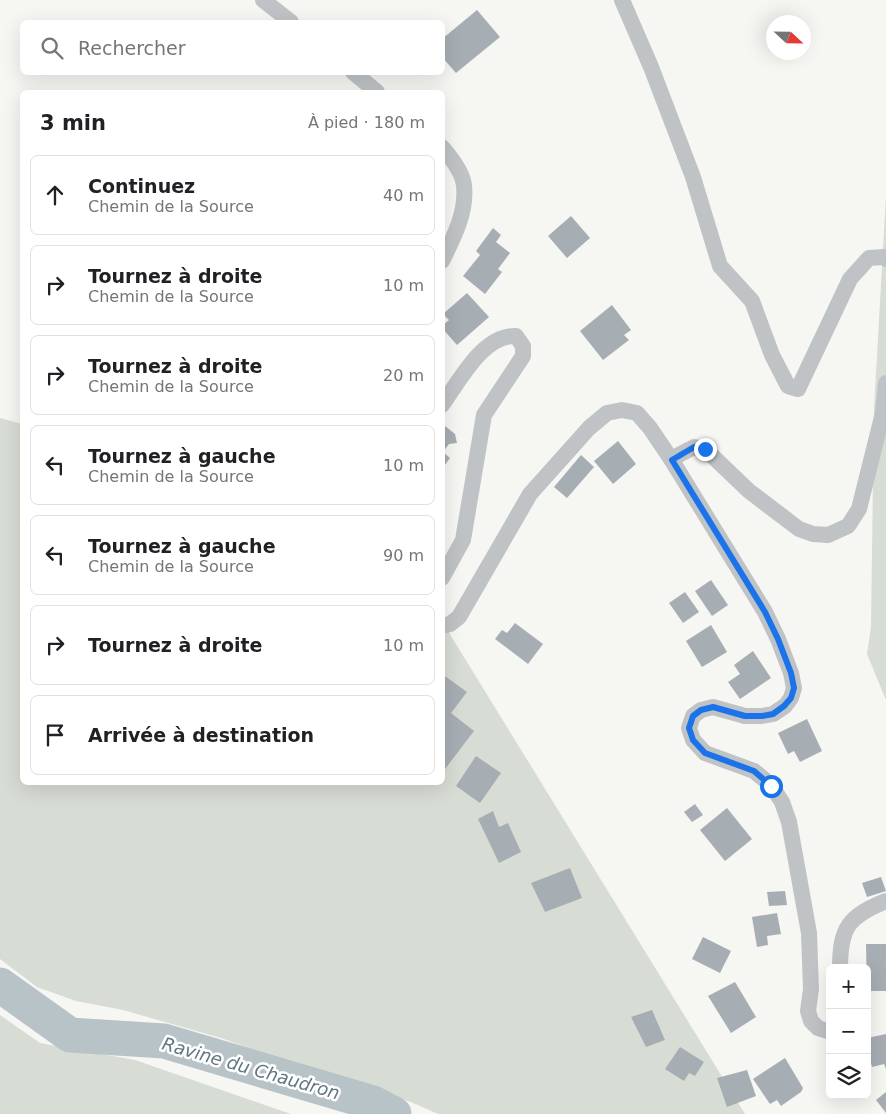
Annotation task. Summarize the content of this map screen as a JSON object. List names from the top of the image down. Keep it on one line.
{"water":["Ravine du Chaudron"],"north":"right","page":{"search":"Rechercher","heading":["3 min","À pied · 180 m"],"list":[["Continuez","Chemin de la Source","40 m"],["Tournez à droite","Chemin de la Source","10 m"],["Tournez à droite","Chemin de la Source","20 m"],["Tournez à gauche","Chemin de la Source","10 m"],["Tournez à gauche","Chemin de la Source","90 m"],["Tournez à droite","10 m"],"Arrivée à destination"],"map_buttons":["+","−"]}}
